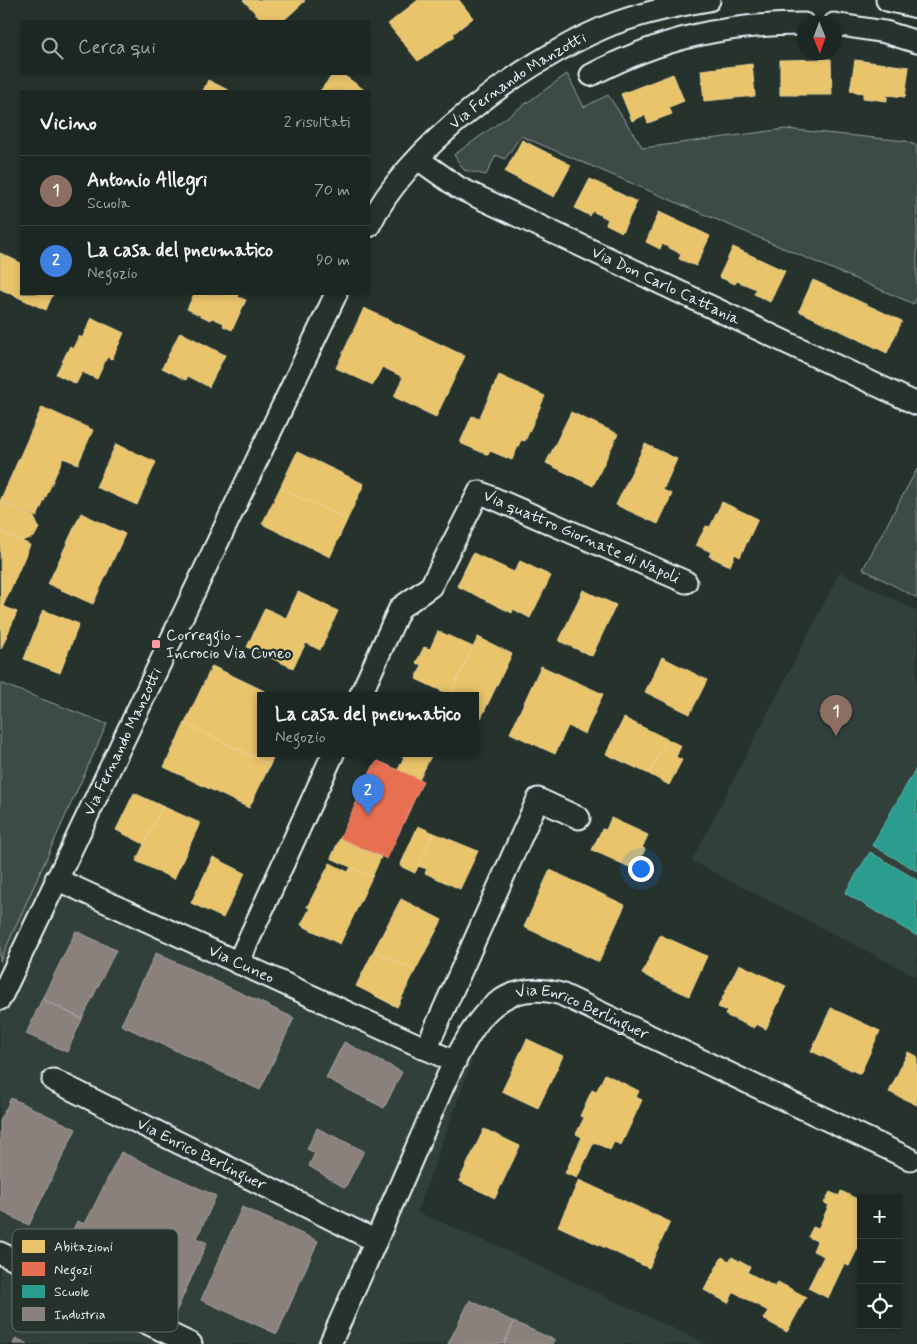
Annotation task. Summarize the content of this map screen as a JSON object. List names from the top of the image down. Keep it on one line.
{"streets":{"street":["Via Fernando Manzotti","Via Don Carlo Cattania","Via quattro Giornate di Napoli","Via Cuneo","Via Enrico Berlinguer"]},"crossings":[["Via Fernando Manzotti","Via Don Carlo Cattania"],["Via Fernando Manzotti","Via Cuneo"],["Via Cuneo","Via Enrico Berlinguer"]],"places":{"transit":["Correggio - Incrocio Via Cuneo"]},"legend":["Abitazioni","Negozi","Scuole","Industria"],"north":"bottom","page":{"search":"Cerca qui","heading":["Vicino","2 risultati"],"list":[{"mark":"1","name":"Antonio Allegri","note":"Scuola","value":"70 m"},{"mark":"2","name":"La casa del pneumatico","note":"Negozio","value":"90 m"}],"popup":["La casa del pneumatico","Negozio"],"pins":["1","2"],"map_buttons":["+","−"]}}
